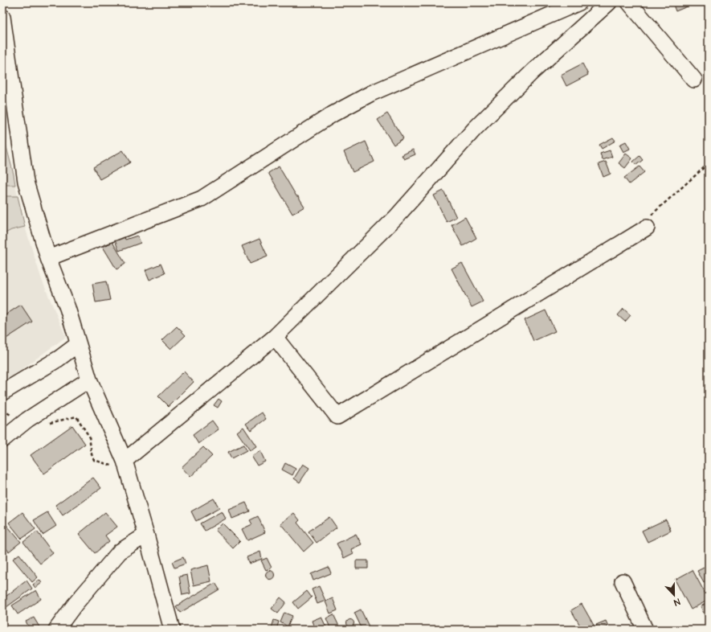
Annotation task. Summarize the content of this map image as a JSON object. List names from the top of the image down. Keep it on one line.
{"north":"bottom"}
